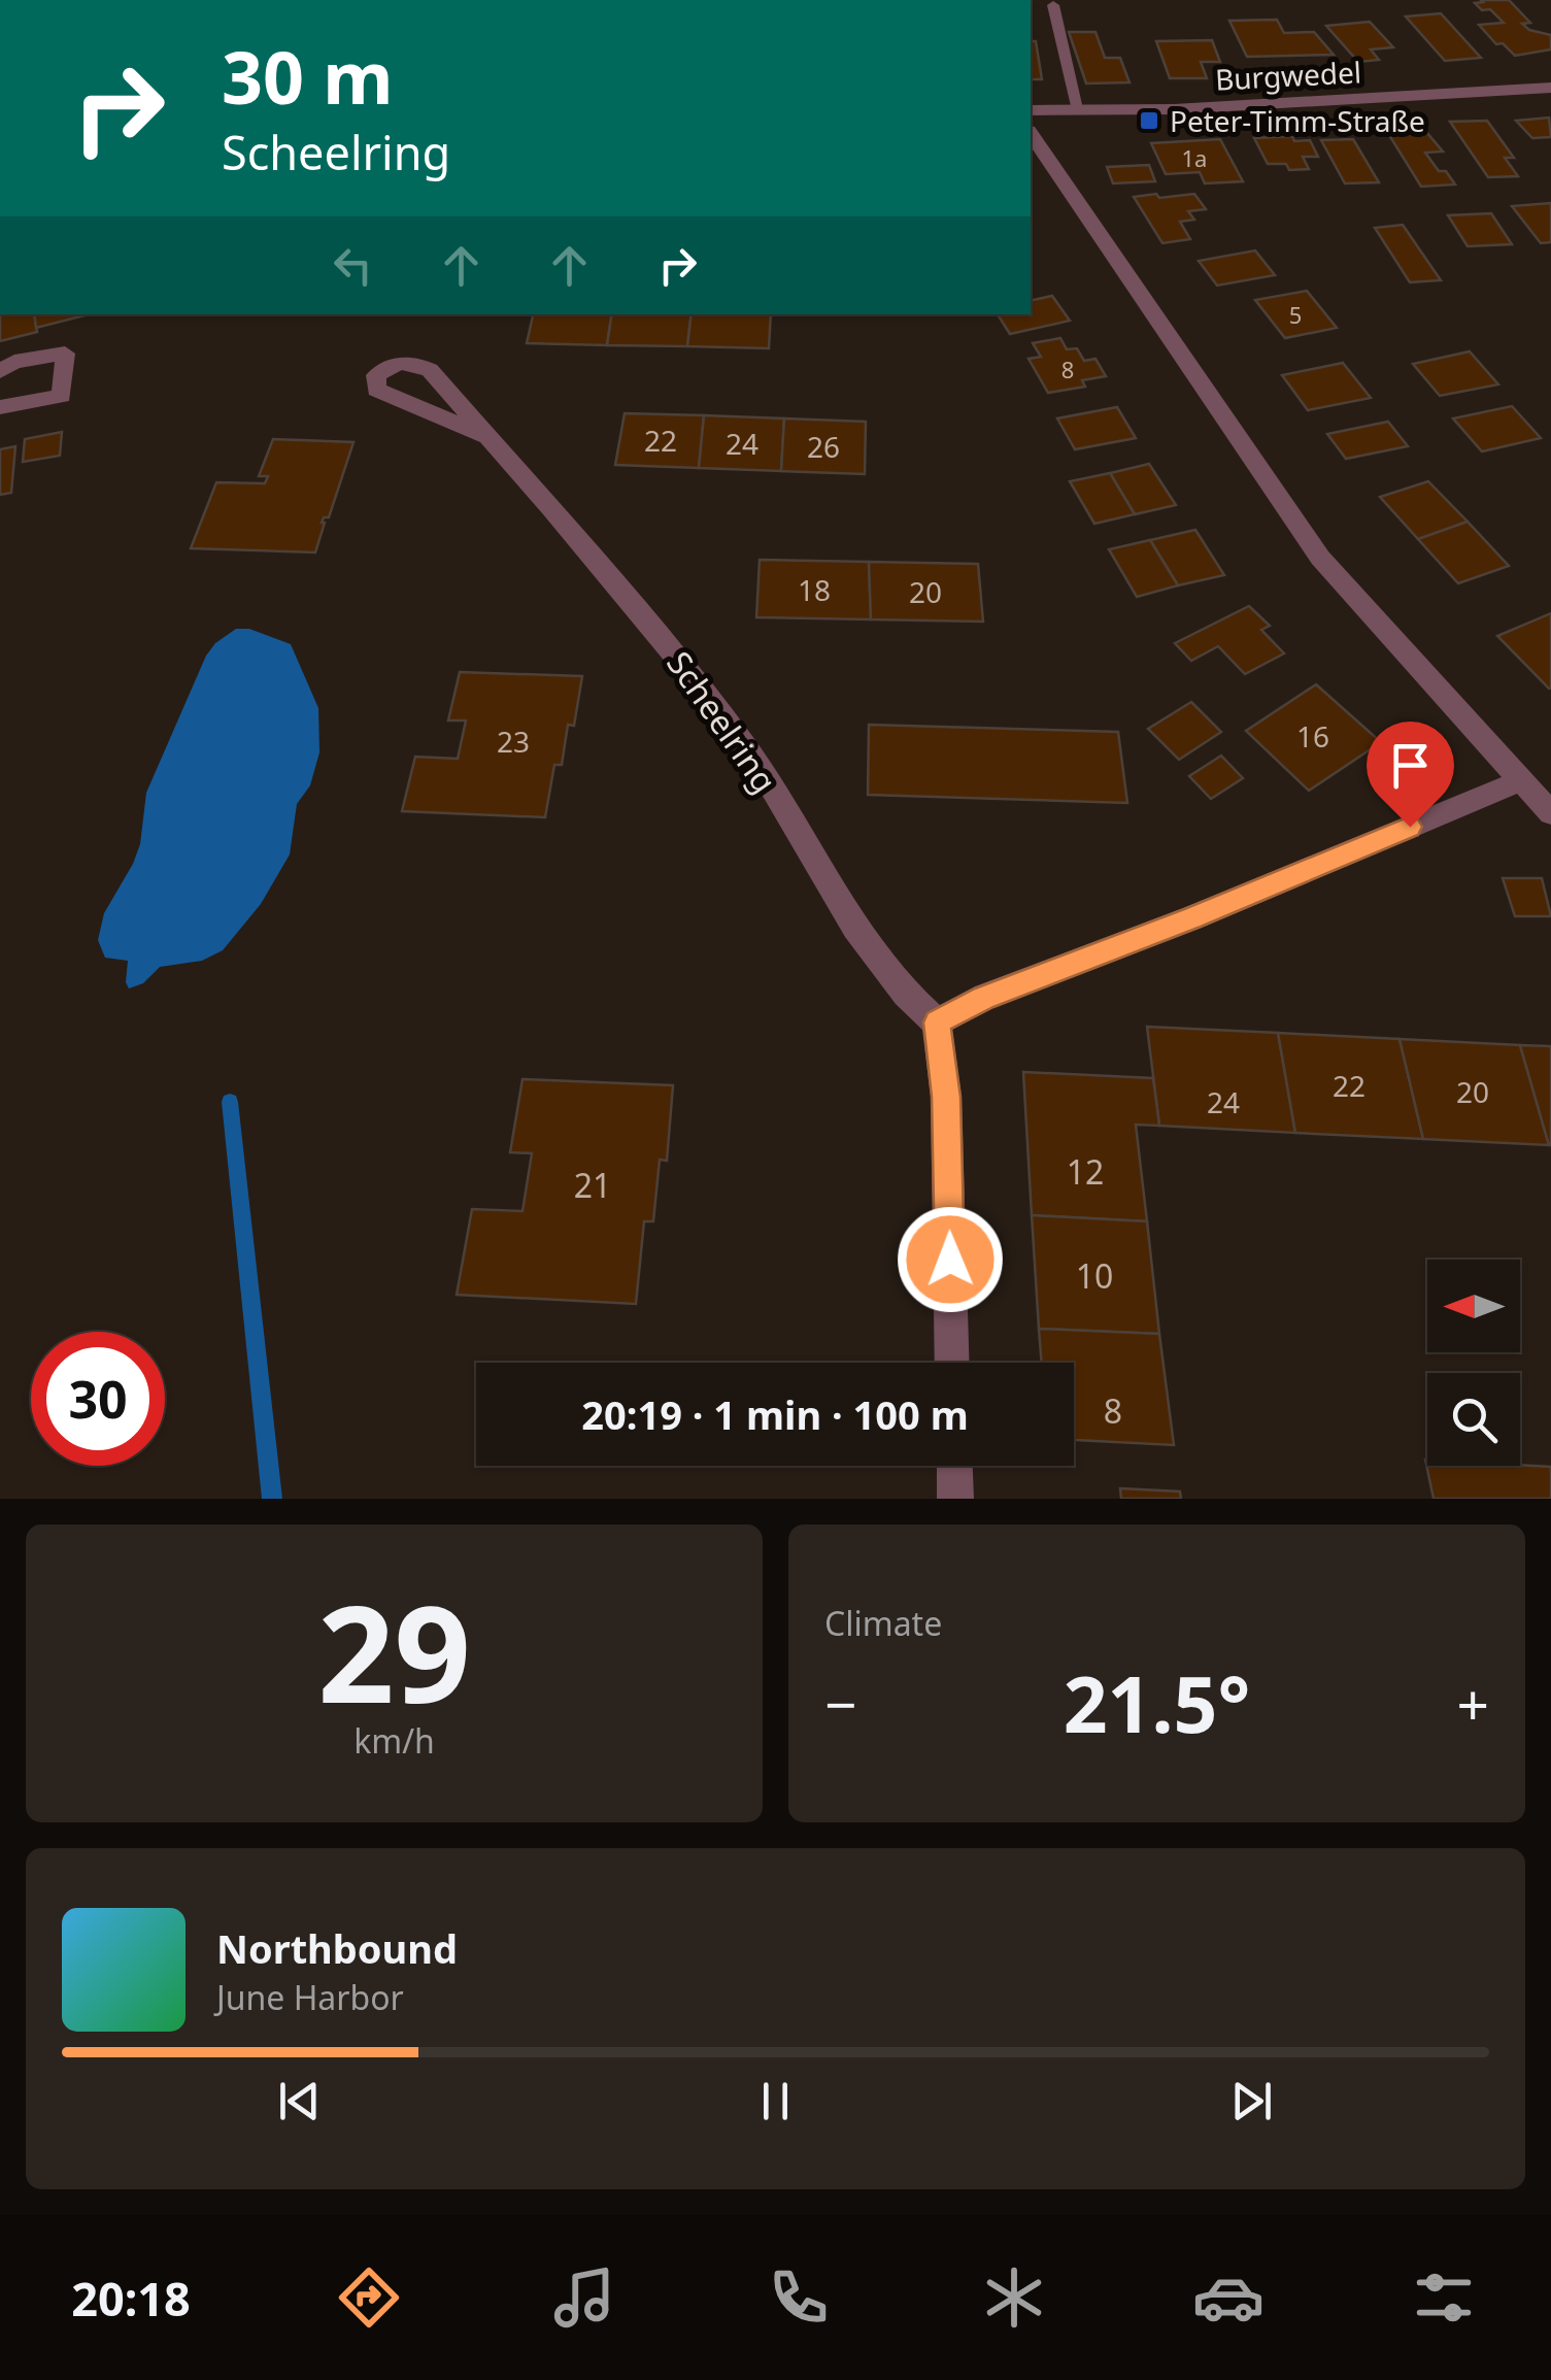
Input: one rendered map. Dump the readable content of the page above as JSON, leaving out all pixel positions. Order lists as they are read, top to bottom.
{
  "streets": {
    "street": ["Burgwedel", "Scheelring"]
  },
  "places": {
    "transit": ["Peter-Timm-Straße"]
  },
  "house_numbers": [
    "1a",
    "5",
    "8",
    "22",
    "24",
    "26",
    "18",
    "20",
    "16",
    "23",
    "22",
    "20",
    "24",
    "12",
    "21",
    "10",
    "8"
  ],
  "north": "left",
  "page": {
    "turn": ["30 m", "Scheelring"],
    "limit": "30",
    "trip": "20:19 · 1 min · 100 m",
    "tile": [
      ["29", "km/h"],
      "Climate"
    ],
    "heat": ["−", "21.5°", "+"],
    "song": ["Northbound", "June Harbor"],
    "tabs": "20:18"
  }
}
